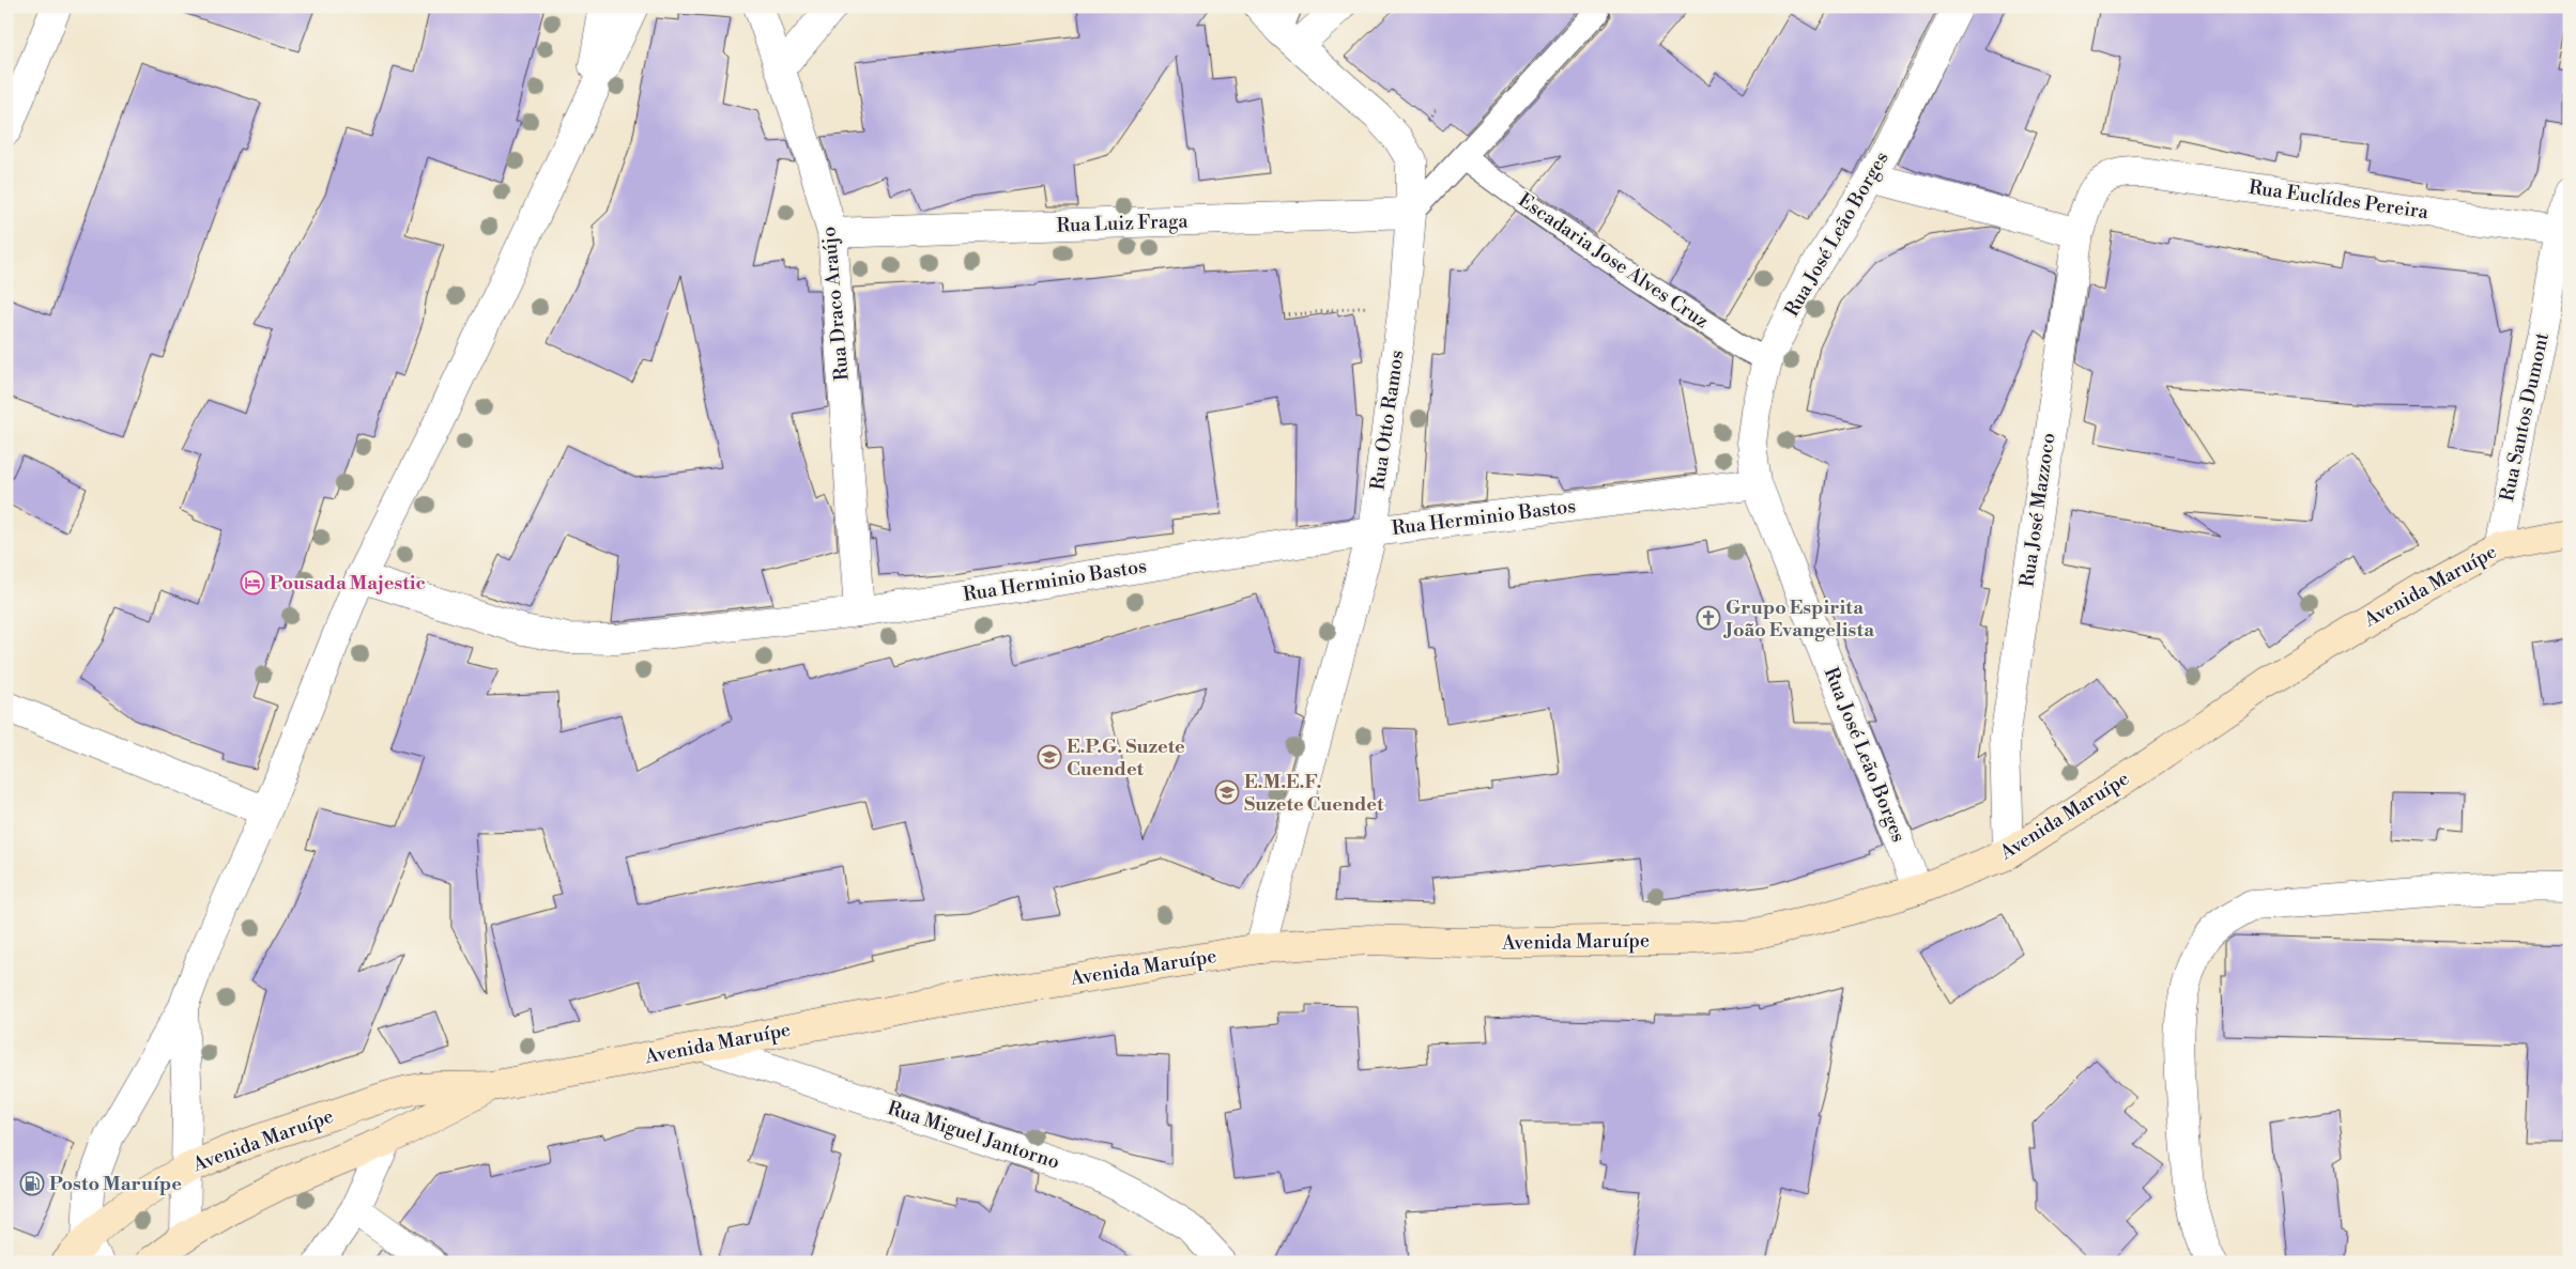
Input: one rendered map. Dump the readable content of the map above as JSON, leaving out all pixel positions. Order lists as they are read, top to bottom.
{
  "streets": {
    "main road": ["Avenida Maruípe"],
    "street": [
      "Rua Euclídes Pereira",
      "Rua Luiz Fraga",
      "Rua José Leão Borges",
      "Rua Draco Araújo",
      "Rua Santos Dumont",
      "Rua Otto Ramos",
      "Rua José Mazzoco",
      "Rua Herminio Bastos",
      "Rua Miguel Jantorno"
    ],
    "lane": ["Escadaria Jose Alves Cruz"]
  },
  "crossings": [
    ["Rua Euclídes Pereira", "Rua Santos Dumont"],
    ["Rua Euclídes Pereira", "Rua José Mazzoco"],
    ["Rua Luiz Fraga", "Rua Draco Araújo"],
    ["Rua Luiz Fraga", "Rua Otto Ramos"],
    ["Rua José Leão Borges", "Escadaria Jose Alves Cruz"],
    ["Rua José Leão Borges", "Rua Herminio Bastos"],
    ["Rua José Leão Borges", "Avenida Maruípe"],
    ["Rua Draco Araújo", "Rua Herminio Bastos"],
    ["Rua Santos Dumont", "Avenida Maruípe"],
    ["Rua Otto Ramos", "Rua Herminio Bastos"],
    ["Rua Otto Ramos", "Avenida Maruípe"],
    ["Rua José Mazzoco", "Avenida Maruípe"],
    ["Avenida Maruípe", "Rua Miguel Jantorno"]
  ],
  "places": {
    "hotel": ["Pousada Majestic"],
    "church": ["Grupo Espirita João Evangelista"],
    "school or university": ["E.P.G. Suzete Cuendet", "E.M.E.F. Suzete Cuendet"],
    "fuel station": ["Posto Maruípe"]
  }
}
